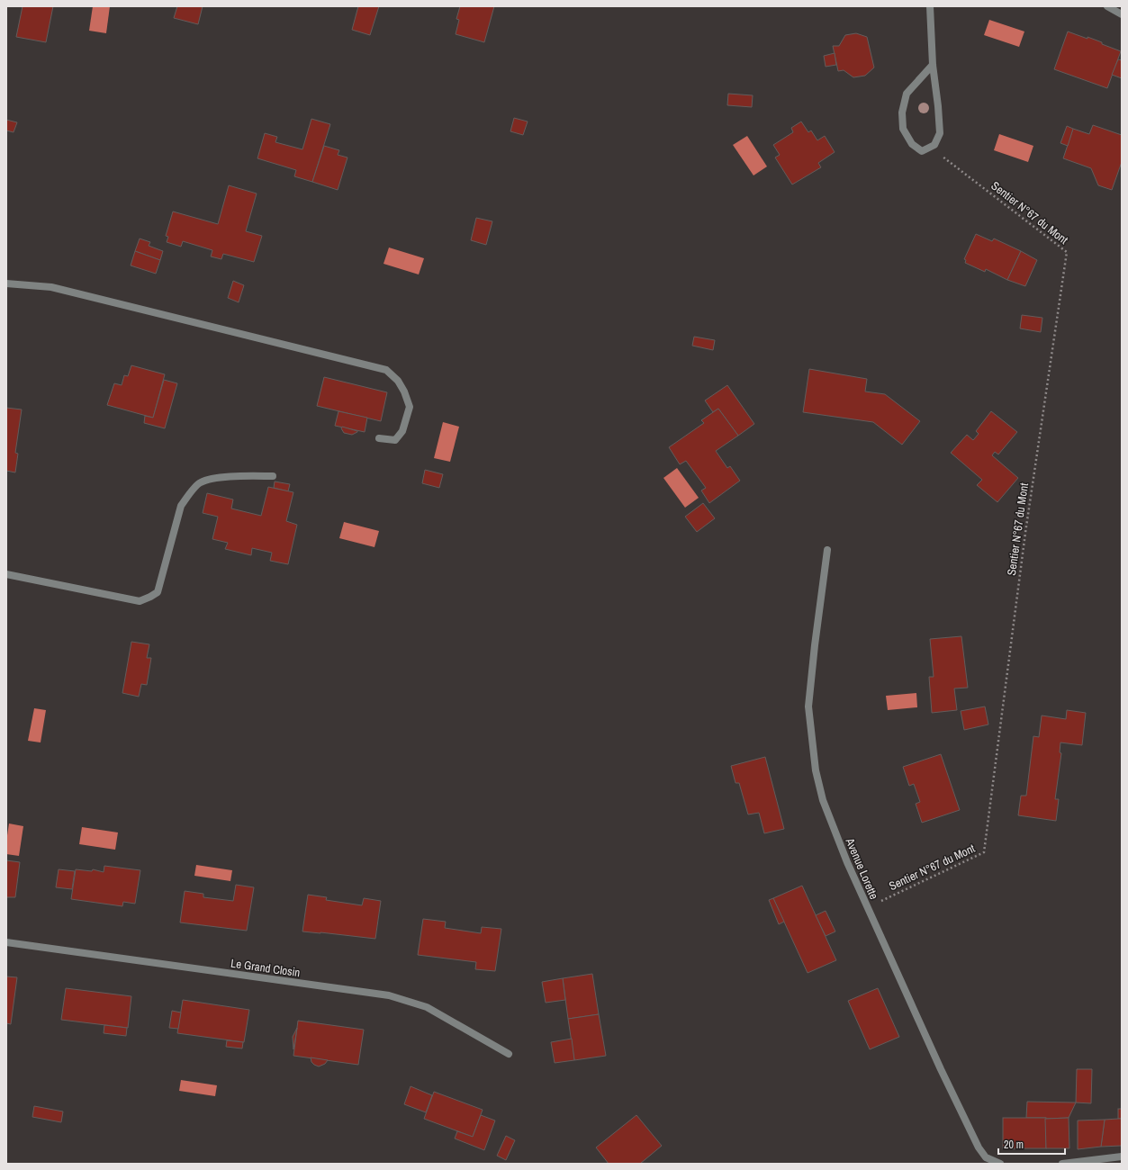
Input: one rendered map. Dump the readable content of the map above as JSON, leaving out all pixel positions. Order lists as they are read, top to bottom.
{
  "streets": {
    "street": ["Avenue Lorette", "Le Grand Closin"],
    "path": ["Sentier N°67 du Mont"]
  },
  "crossings": [
    ["Sentier N°67 du Mont", "Avenue Lorette"]
  ],
  "scale_bar": "20 m"
}
